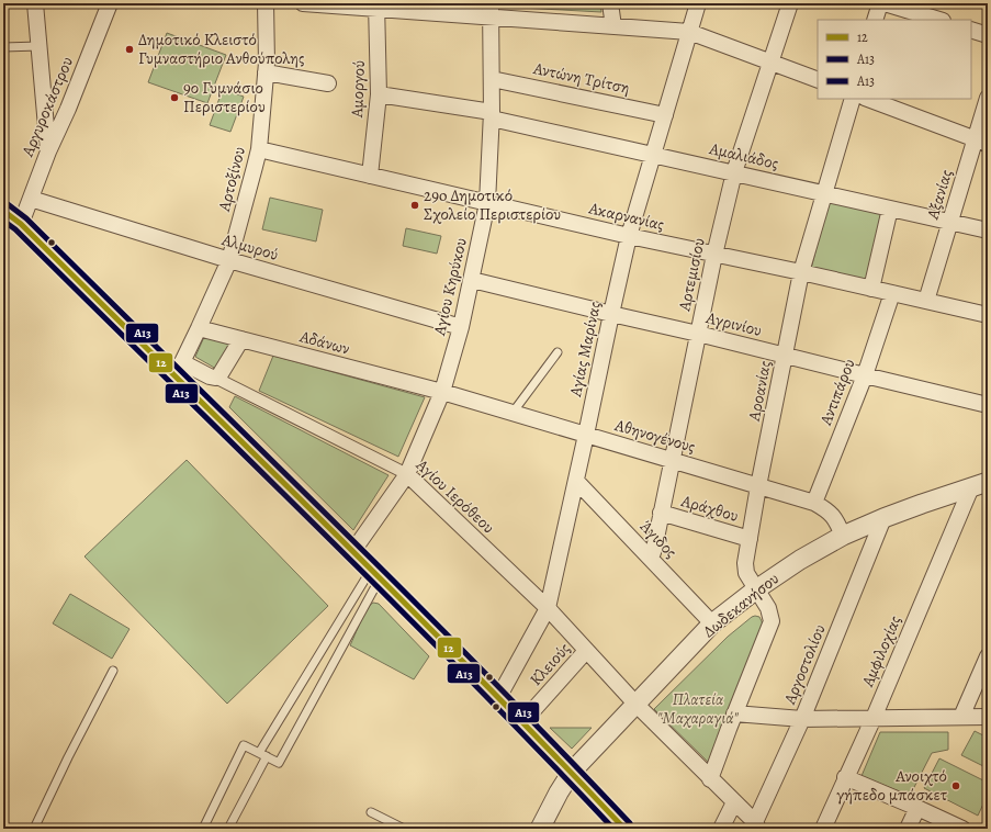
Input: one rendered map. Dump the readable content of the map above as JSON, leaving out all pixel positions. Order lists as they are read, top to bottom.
{
  "streets": {
    "street": [
      "Αντώνη Τρίτση",
      "Αμοργού",
      "Αργυροκάστρου",
      "Αμαλιάδος",
      "Αρτοξίνου",
      "Αξανίας",
      "Ακαρνανίας",
      "Αλμυρού",
      "Αρτεμισίου",
      "Αγίου Κηρύκου",
      "Αγρινίου",
      "Αδάνων",
      "Αγίας Μαρίνας",
      "Αροανίας",
      "Αντιπάρου",
      "Αθηνογένους",
      "Αγίου Ιερόθεου",
      "Αράχθου",
      "Άγιδος",
      "Δωδεκανήσου",
      "Αμφιλοχίας",
      "Κλειούς",
      "Αργοστολίου"
    ]
  },
  "crossings": [
    ["Αντώνη Τρίτση", "Αγίου Κηρύκου"],
    ["Αντώνη Τρίτση", "Αγίας Μαρίνας"],
    ["Αμοργού", "Αμαλιάδος"],
    ["Αμοργού", "Ακαρνανίας"],
    ["Αργυροκάστρου", "Αλμυρού"],
    ["Αμαλιάδος", "Αξανίας"],
    ["Αμαλιάδος", "Αρτεμισίου"],
    ["Αμαλιάδος", "Αγίου Κηρύκου"],
    ["Αμαλιάδος", "Αγίας Μαρίνας"],
    ["Αμαλιάδος", "Αροανίας"],
    ["Αρτοξίνου", "Ακαρνανίας"],
    ["Αρτοξίνου", "Αλμυρού"],
    ["Αρτοξίνου", "Αδάνων"],
    ["Αρτοξίνου", "Αγίου Ιερόθεου"],
    ["Αξανίας", "Ακαρνανίας"],
    ["Ακαρνανίας", "Αρτεμισίου"],
    ["Ακαρνανίας", "Αγίου Κηρύκου"],
    ["Ακαρνανίας", "Αγίας Μαρίνας"],
    ["Ακαρνανίας", "Αροανίας"],
    ["Ακαρνανίας", "Αντιπάρου"],
    ["Αλμυρού", "Αγίου Κηρύκου"],
    ["Αρτεμισίου", "Αγρινίου"],
    ["Αρτεμισίου", "Αθηνογένους"],
    ["Αρτεμισίου", "Αράχθου"],
    ["Αρτεμισίου", "Άγιδος"],
    ["Αγίου Κηρύκου", "Αγρινίου"],
    ["Αγίου Κηρύκου", "Αδάνων"],
    ["Αγίου Κηρύκου", "Αθηνογένους"],
    ["Αγίου Κηρύκου", "Αγίου Ιερόθεου"],
    ["Αγρινίου", "Αγίας Μαρίνας"],
    ["Αγρινίου", "Αροανίας"],
    ["Αγρινίου", "Αντιπάρου"],
    ["Αδάνων", "Αθηνογένους"],
    ["Αγίας Μαρίνας", "Αθηνογένους"],
    ["Αγίας Μαρίνας", "Αγίου Ιερόθεου"],
    ["Αγίας Μαρίνας", "Άγιδος"],
    ["Αροανίας", "Αθηνογένους"],
    ["Αροανίας", "Αράχθου"],
    ["Αροανίας", "Δωδεκανήσου"],
    ["Αντιπάρου", "Αθηνογένους"],
    ["Αθηνογένους", "Δωδεκανήσου"],
    ["Αγίου Ιερόθεου", "Δωδεκανήσου"],
    ["Αγίου Ιερόθεου", "Κλειούς"],
    ["Αγίου Ιερόθεου", "Αργοστολίου"],
    ["Άγιδος", "Δωδεκανήσου"],
    ["Δωδεκανήσου", "Αμφιλοχίας"],
    ["Δωδεκανήσου", "Αργοστολίου"]
  ],
  "parks": ["Πλατεία \"Μαχαραγιά\""],
  "places": [
    "Δημοτικό Κλειστό Γυμναστήριο Ανθούπολης",
    "9ο Γυμνάσιο Περιστερίου",
    "29o Δημοτικό Σχολείο Περιστερίου",
    "Ανοιχτό γήπεδο μπάσκετ"
  ],
  "lines": ["transit line Α13", "transit line 12", "transit line A13"],
  "legend": ["12", "A13", "Α13"]
}
